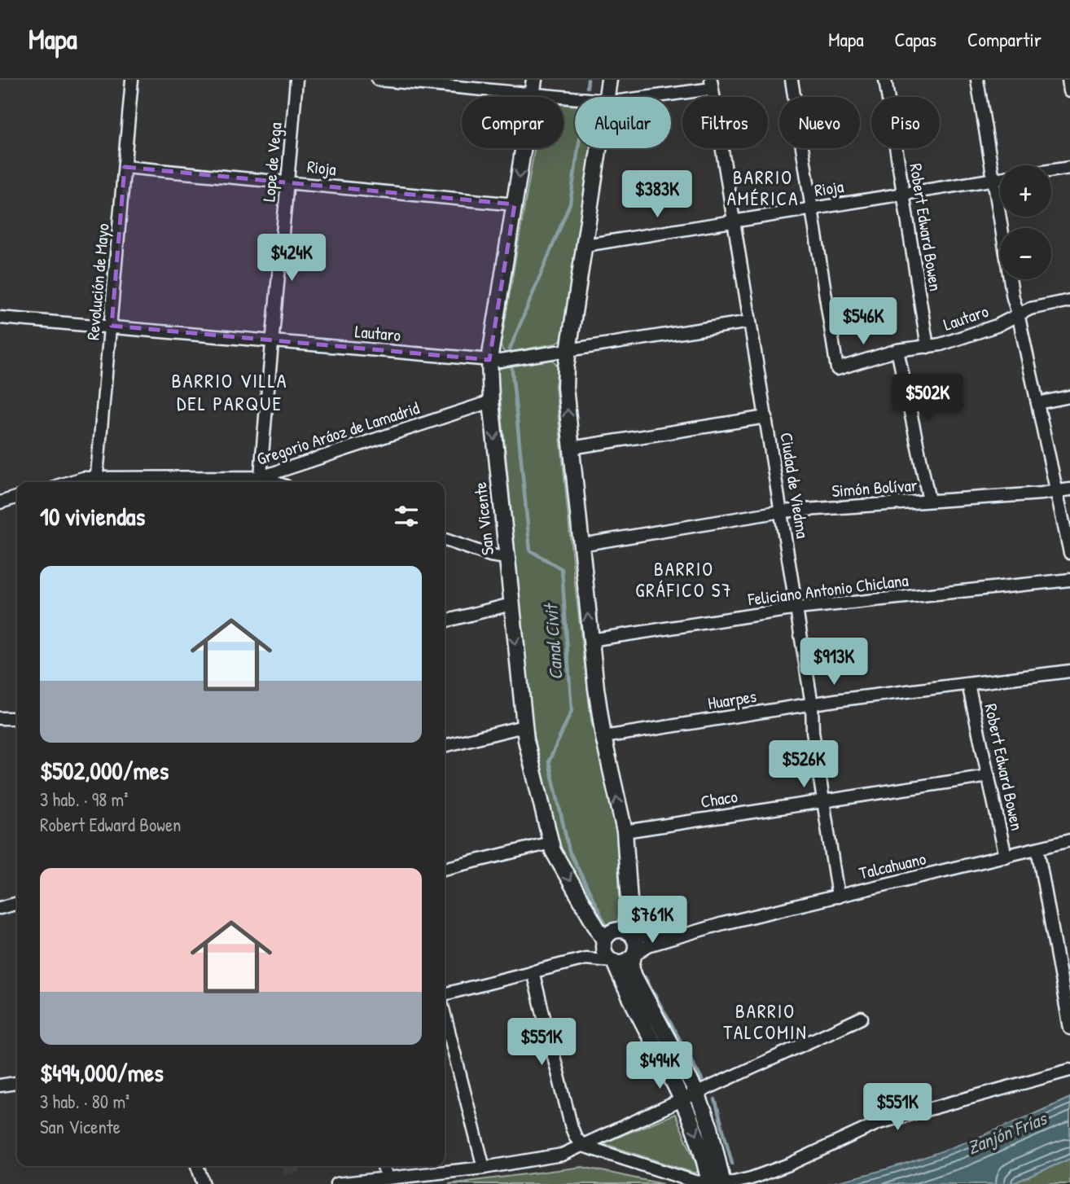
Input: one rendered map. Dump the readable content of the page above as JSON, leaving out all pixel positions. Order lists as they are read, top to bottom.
{
  "streets": {
    "main road": ["San Vicente"],
    "street": [
      "Lope de Vega",
      "Rioja",
      "Robert Edward Bowen",
      "Revolución de Mayo",
      "Lautaro",
      "Gregorio Aráoz de Lamadrid",
      "Ciudad de Viedma",
      "Simón Bolívar",
      "Feliciano Antonio Chiclana",
      "Huarpes",
      "Chaco",
      "Talcahuano"
    ]
  },
  "crossings": [
    ["Lope de Vega", "Rioja"],
    ["Lope de Vega", "Lautaro"],
    ["Lope de Vega", "Gregorio Aráoz de Lamadrid"],
    ["Rioja", "Robert Edward Bowen"],
    ["Rioja", "Revolución de Mayo"],
    ["Rioja", "Lautaro"],
    ["Rioja", "Ciudad de Viedma"],
    ["Rioja", "San Vicente"],
    ["Robert Edward Bowen", "Lautaro"],
    ["Robert Edward Bowen", "Huarpes"],
    ["Robert Edward Bowen", "Chaco"],
    ["Robert Edward Bowen", "Talcahuano"],
    ["Revolución de Mayo", "Lautaro"],
    ["Revolución de Mayo", "Gregorio Aráoz de Lamadrid"],
    ["Lautaro", "Ciudad de Viedma"],
    ["Lautaro", "San Vicente"],
    ["Gregorio Aráoz de Lamadrid", "San Vicente"],
    ["Ciudad de Viedma", "Simón Bolívar"],
    ["Ciudad de Viedma", "Feliciano Antonio Chiclana"],
    ["Ciudad de Viedma", "Huarpes"],
    ["Ciudad de Viedma", "Chaco"],
    ["Ciudad de Viedma", "Talcahuano"],
    ["San Vicente", "Talcahuano"]
  ],
  "districts": [
    "BARRIO AMÉRICA",
    "BARRIO VILLA DEL PARQUE",
    "BARRIO GRÁFICO S7",
    "BARRIO TALCOMIN"
  ],
  "water": ["Canal Civit", "Zanjón Frías"],
  "page": {
    "header": "Mapa",
    "nav": ["Mapa", "Capas", "Compartir"],
    "chip": [
      "Comprar",
      "Alquilar",
      "Filtros",
      "Nuevo",
      "Piso"
    ],
    "map_buttons": ["+", "−"],
    "price": [
      "$383K",
      "$424K",
      "$546K",
      "$502K",
      "$913K",
      "$526K",
      "$761K",
      "$551K",
      "$494K",
      "$551K"
    ],
    "heading": "10 viviendas",
    "list": [
      {
        "name": "$502,000/mes",
        "note": "3 hab. · 98 m² · Robert Edward Bowen"
      },
      {
        "name": "$494,000/mes",
        "note": "3 hab. · 80 m² · San Vicente"
      }
    ]
  }
}
